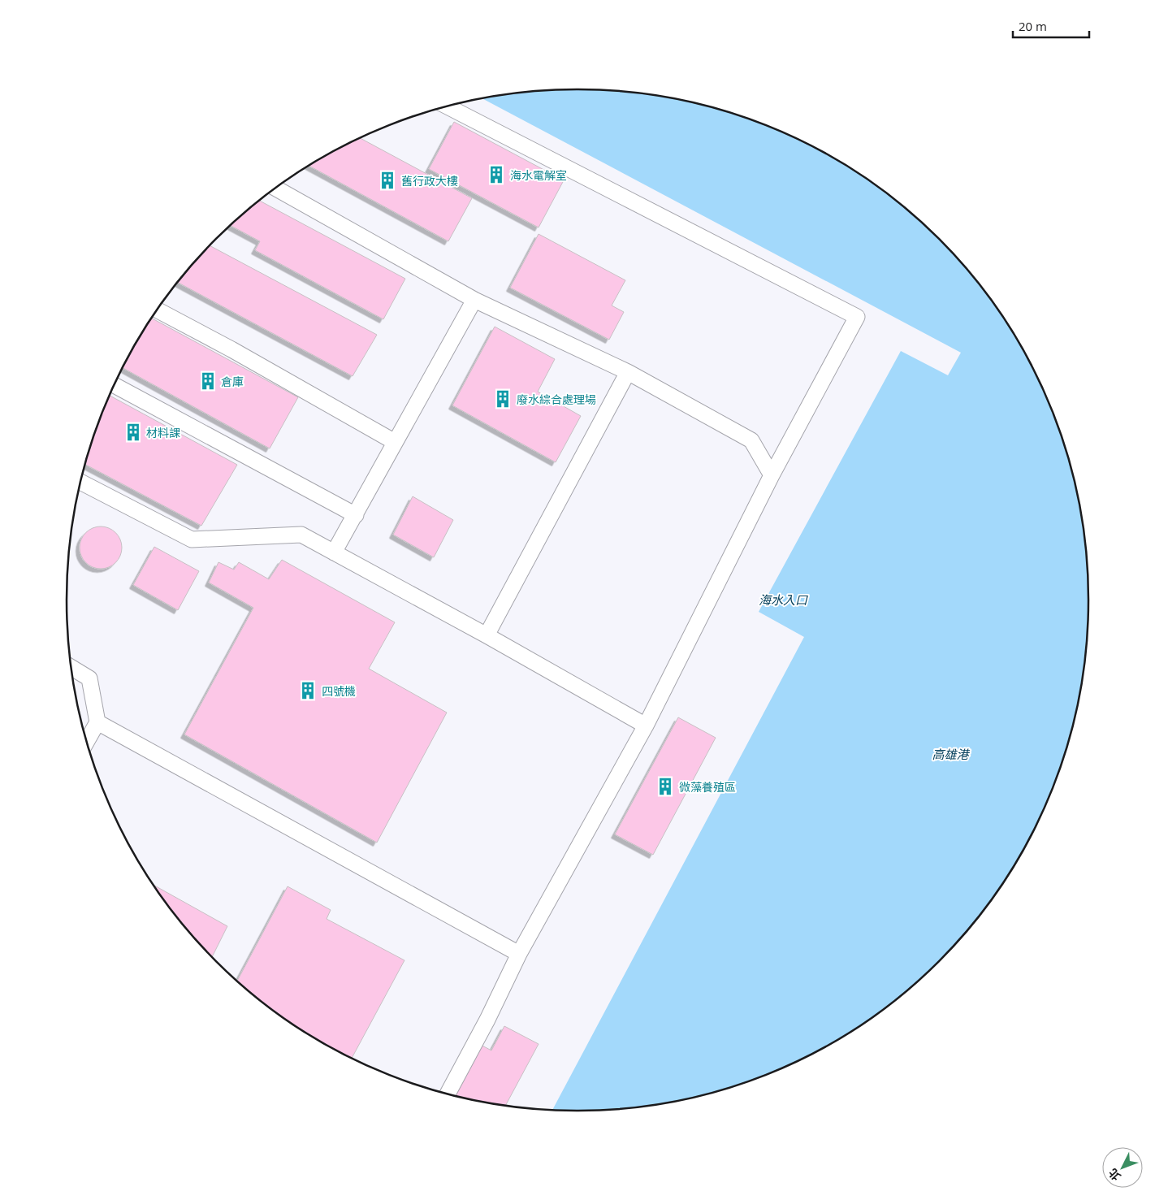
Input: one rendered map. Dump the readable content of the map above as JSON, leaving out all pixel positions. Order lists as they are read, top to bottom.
{
  "water": ["海水入口", "高雄港"],
  "places": {
    "building": [
      "海水電解室",
      "舊行政大樓",
      "倉庫",
      "廢水綜合處理場",
      "材料課",
      "四號機",
      "微藻養殖區"
    ]
  },
  "scale_bar": "20 m",
  "north": "bottom left"
}
